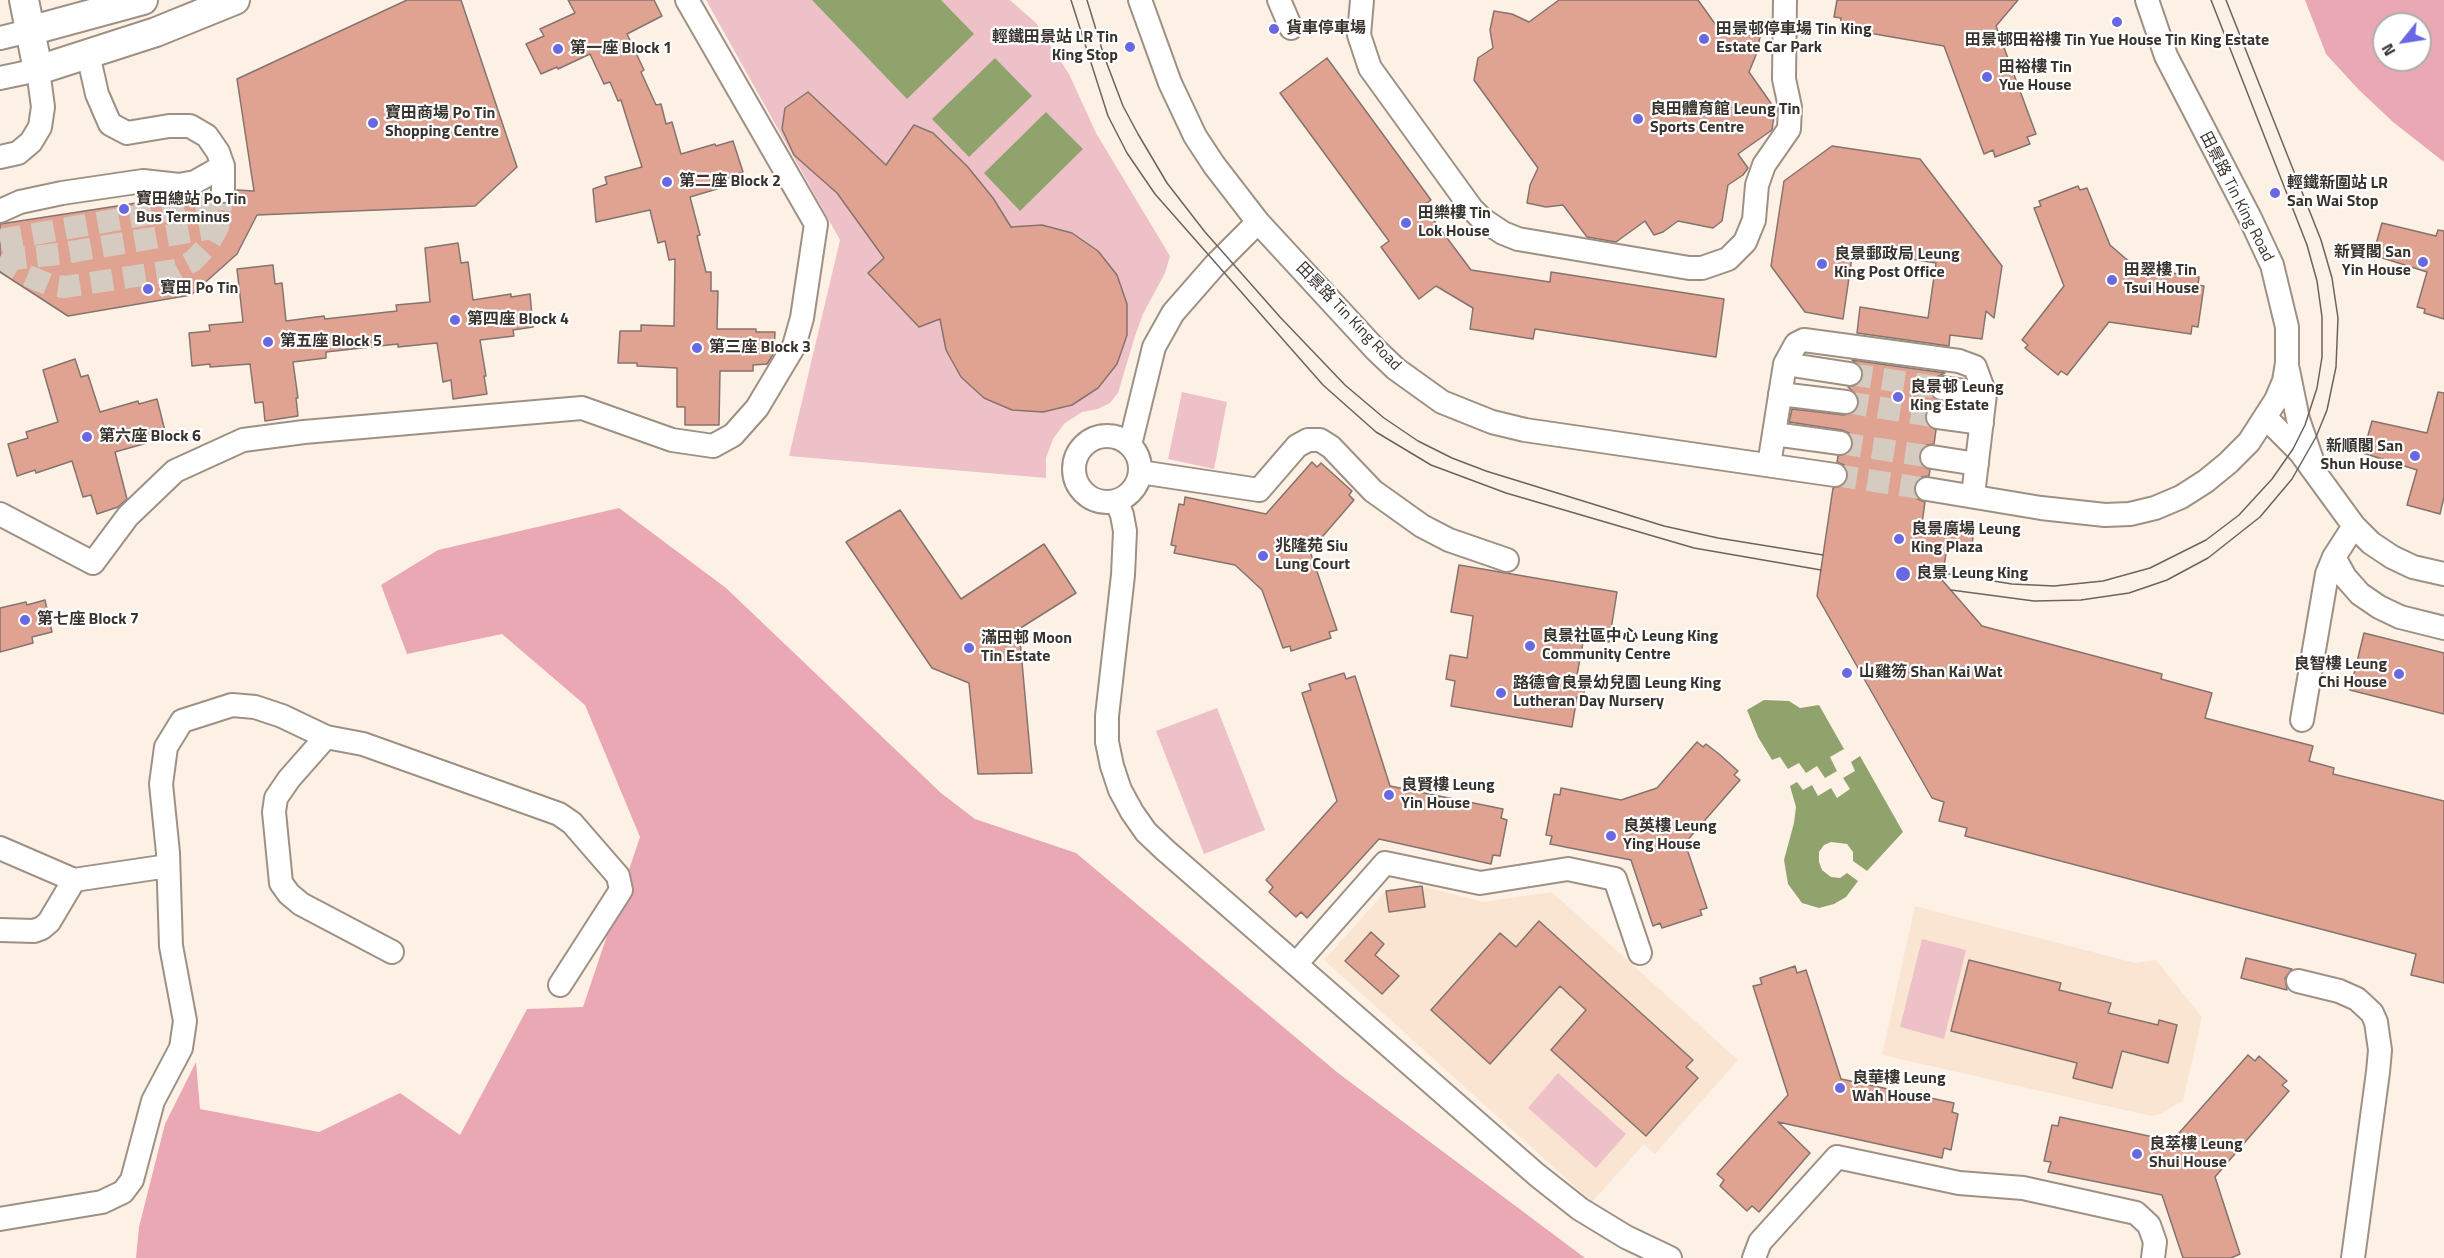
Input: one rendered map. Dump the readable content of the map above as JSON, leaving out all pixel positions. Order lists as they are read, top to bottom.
{
  "streets": {
    "street": ["田景路 Tin King Road"]
  },
  "places": [
    "田景邨田裕樓 Tin Yue House Tin King Estate",
    "貨車停車場",
    "田景邨停車場 Tin King Estate Car Park",
    "輕鐵田景站 LR Tin King Stop",
    "第一座 Block 1",
    "田裕樓 Tin Yue House",
    "良田體育館 Leung Tin Sports Centre",
    "寶田商場 Po Tin Shopping Centre",
    "第二座 Block 2",
    "輕鐵新圍站 LR San Wai Stop",
    "寶田總站 Po Tin Bus Terminus",
    "田樂樓 Tin Lok House",
    "新賢閣 San Yin House",
    "良景郵政局 Leung King Post Office",
    "田翠樓 Tin Tsui House",
    "寶田 Po Tin",
    "第四座 Block 4",
    "第五座 Block 5",
    "第三座 Block 3",
    "良景邨 Leung King Estate",
    "第六座 Block 6",
    "新順閣 San Shun House",
    "良景廣場 Leung King Plaza",
    "兆隆苑 Siu Lung Court",
    "良景 Leung King",
    "第七座 Block 7",
    "良景社區中心 Leung King Community Centre",
    "滿田邨 Moon Tin Estate",
    "山雞笏 Shan Kai Wat",
    "良智樓 Leung Chi House",
    "路德會良景幼兒園 Leung King Lutheran Day Nursery",
    "良賢樓 Leung Yin House",
    "良英樓 Leung Ying House",
    "良華樓 Leung Wah House",
    "良萃樓 Leung Shui House"
  ],
  "north": "bottom left"
}
